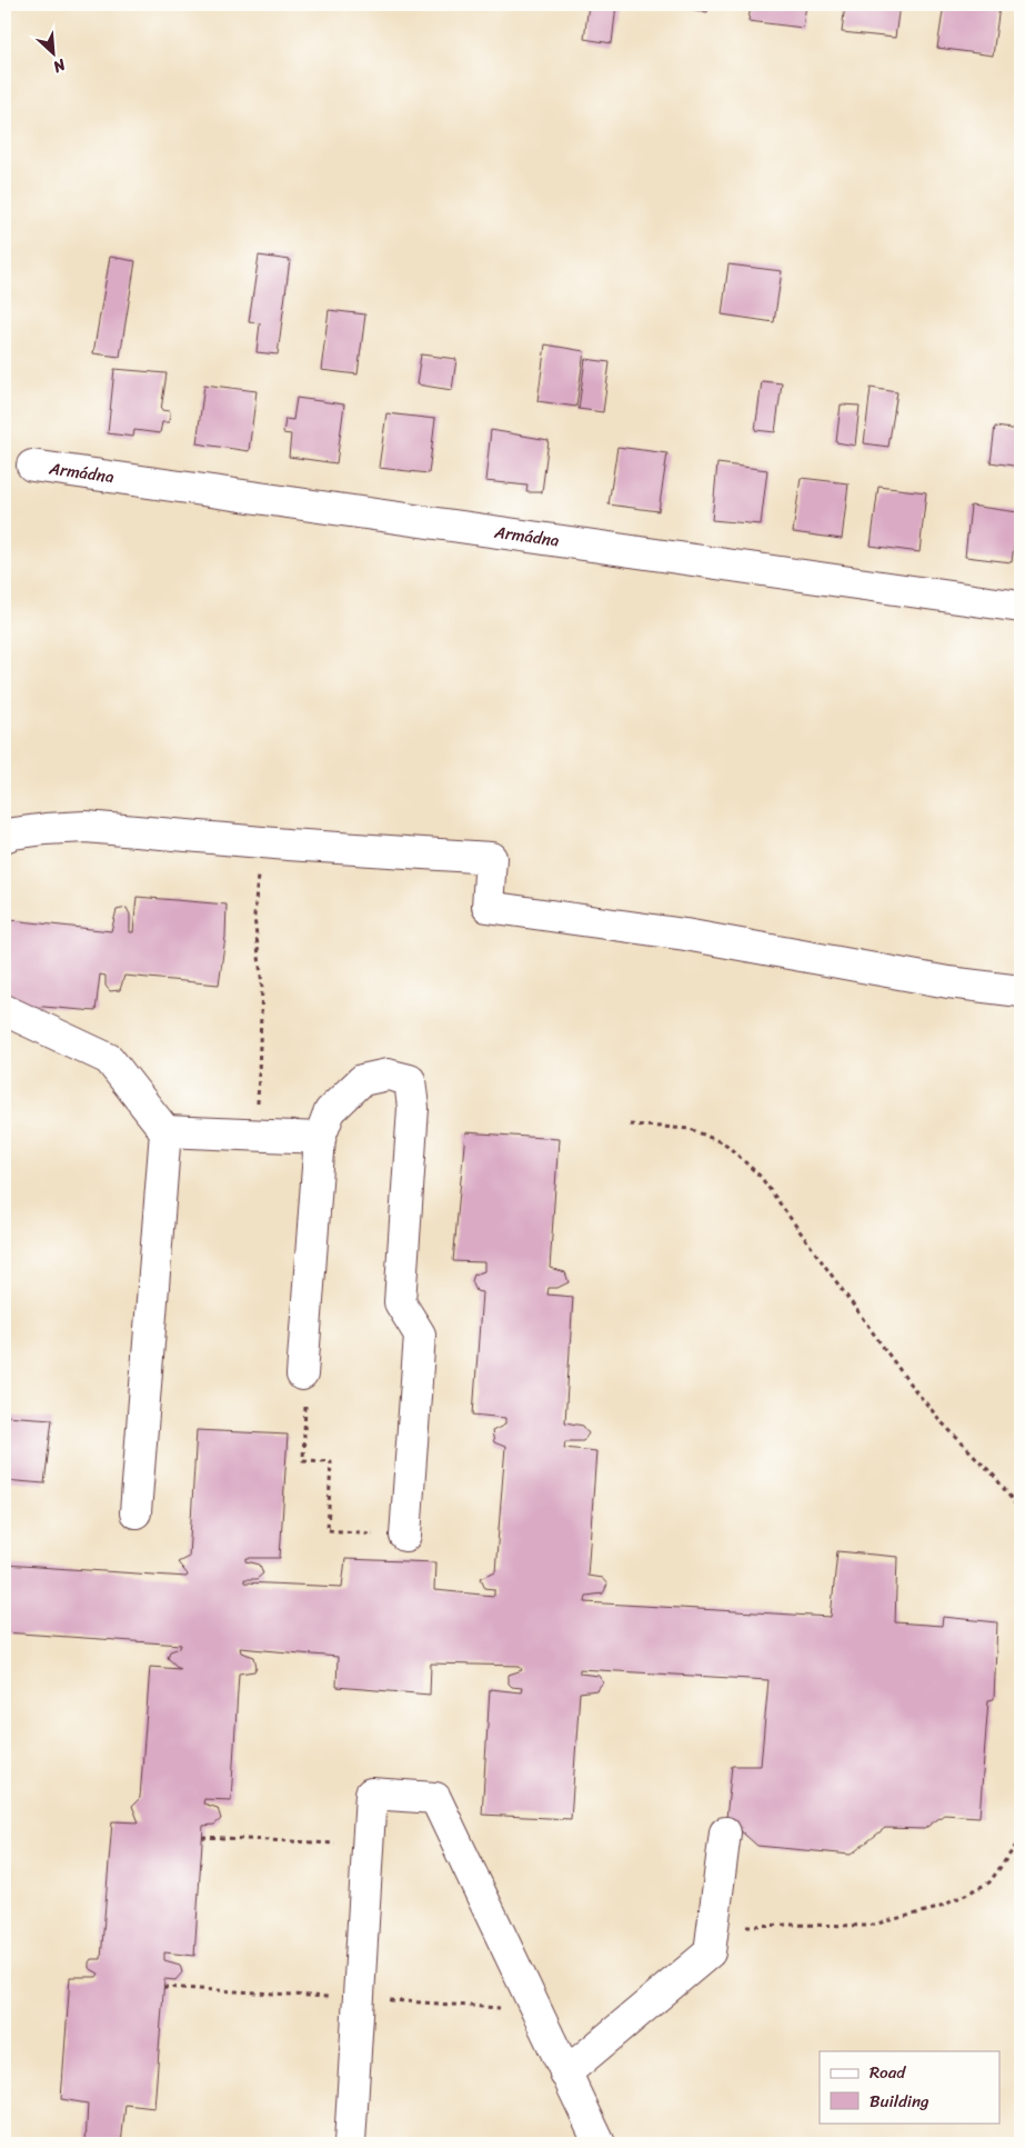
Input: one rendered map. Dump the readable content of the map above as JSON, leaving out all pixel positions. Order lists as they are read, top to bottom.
{
  "streets": {
    "street": ["Armádna"]
  },
  "legend": ["Road", "Building"],
  "north": "bottom right"
}
